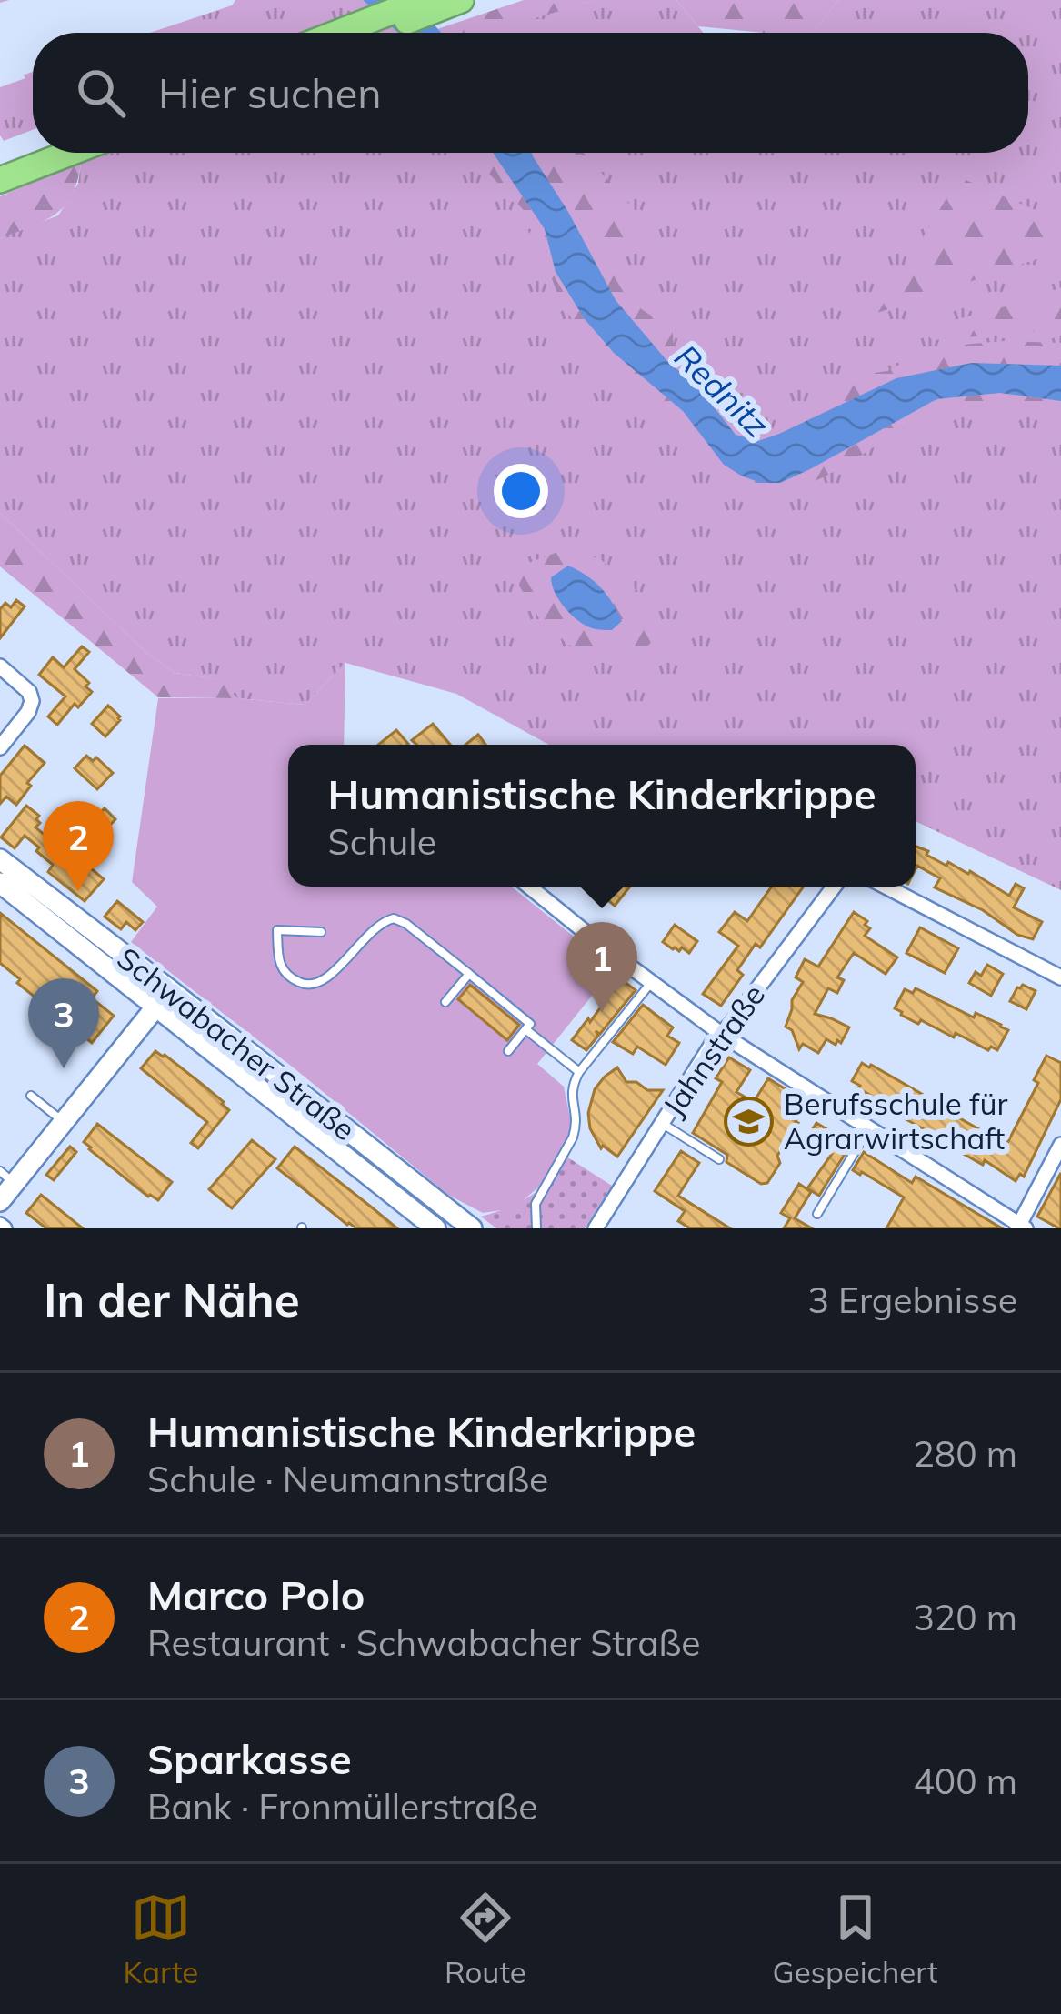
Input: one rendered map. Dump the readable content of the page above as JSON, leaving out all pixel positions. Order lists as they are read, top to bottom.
{
  "streets": {
    "main road": ["Schwabacher Straße"],
    "street": ["Jahnstraße"]
  },
  "water": ["Rednitz"],
  "places": {
    "school or university": ["Berufsschule für Agrarwirtschaft"]
  },
  "page": {
    "search": "Hier suchen",
    "popup": ["Humanistische Kinderkrippe", "Schule"],
    "pins": ["2", "1", "3"],
    "heading": ["In der Nähe", "3 Ergebnisse"],
    "list": [
      {
        "mark": "1",
        "name": "Humanistische Kinderkrippe",
        "note": "Schule · Neumannstraße",
        "value": "280 m"
      },
      {
        "mark": "2",
        "name": "Marco Polo",
        "note": "Restaurant · Schwabacher Straße",
        "value": "320 m"
      },
      {
        "mark": "3",
        "name": "Sparkasse",
        "note": "Bank · Fronmüllerstraße",
        "value": "400 m"
      }
    ],
    "nav": ["Karte", "Route", "Gespeichert"]
  }
}
